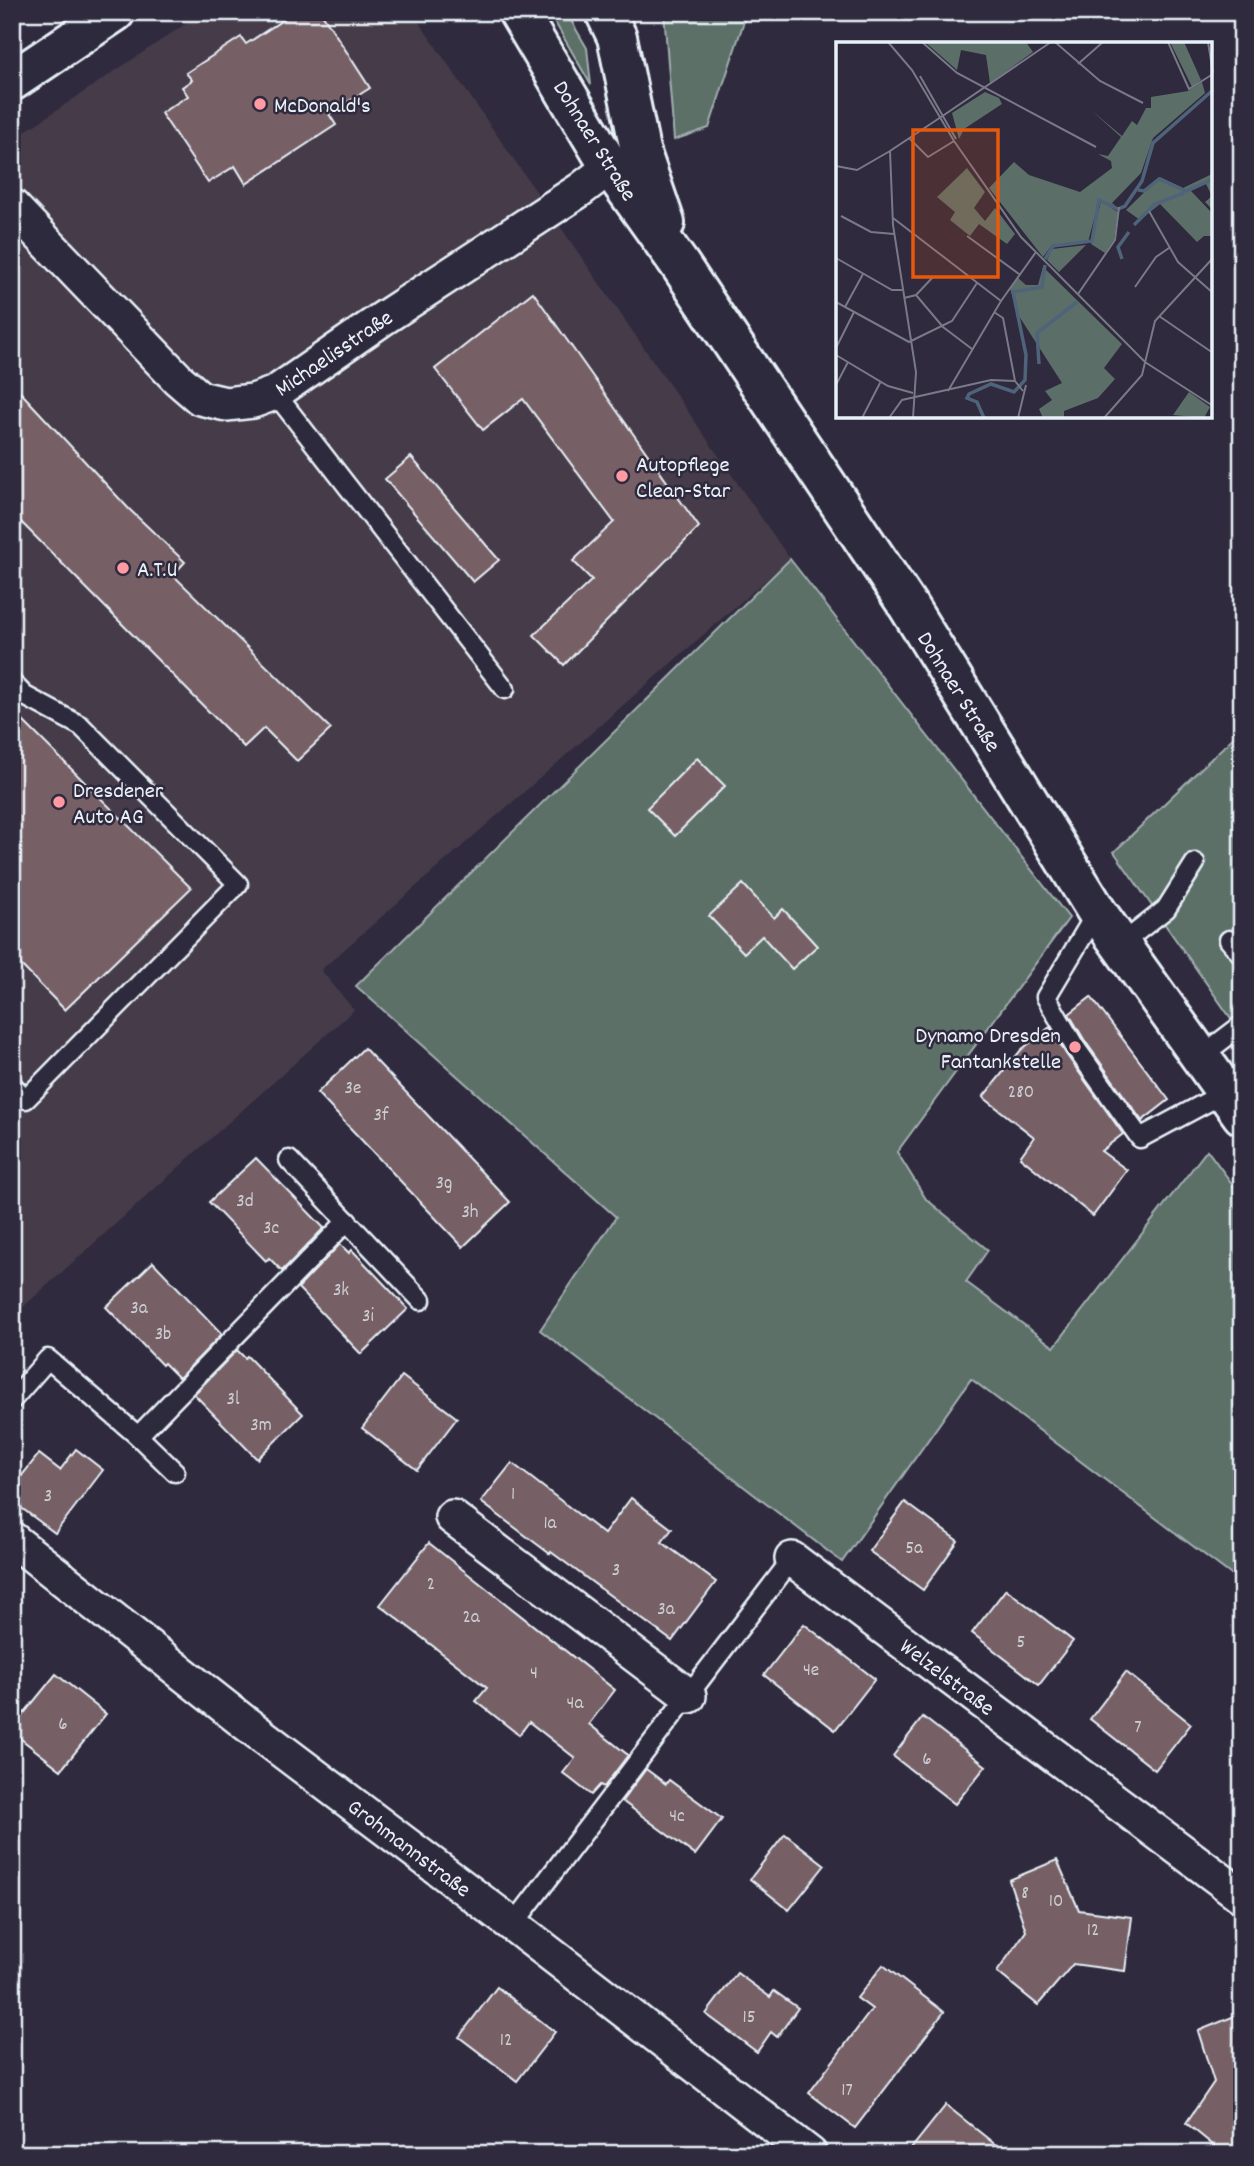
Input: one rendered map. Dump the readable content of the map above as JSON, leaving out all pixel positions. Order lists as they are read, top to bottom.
{
  "streets": {
    "main road": ["Dohnaer Straße"],
    "street": ["Michaelisstraße", "Welzelstraße", "Grohmannstraße"]
  },
  "crossings": [
    ["Dohnaer Straße", "Michaelisstraße"],
    ["Welzelstraße", "Grohmannstraße"]
  ],
  "places": [
    "McDonald's",
    "Autopflege Clean-Star",
    "A.T.U",
    "Dresdener Auto AG",
    "Dynamo Dresden Fantankstelle"
  ],
  "house_numbers": [
    "3e",
    "280",
    "3f",
    "3g",
    "3d",
    "3h",
    "3c",
    "3k",
    "3a",
    "3i",
    "3b",
    "3l",
    "3m",
    "1",
    "3",
    "1a",
    "5a",
    "3",
    "2",
    "3a",
    "2a",
    "5",
    "4e",
    "4",
    "4a",
    "6",
    "7",
    "6",
    "4c",
    "8",
    "10",
    "12",
    "15",
    "12",
    "17"
  ]
}
